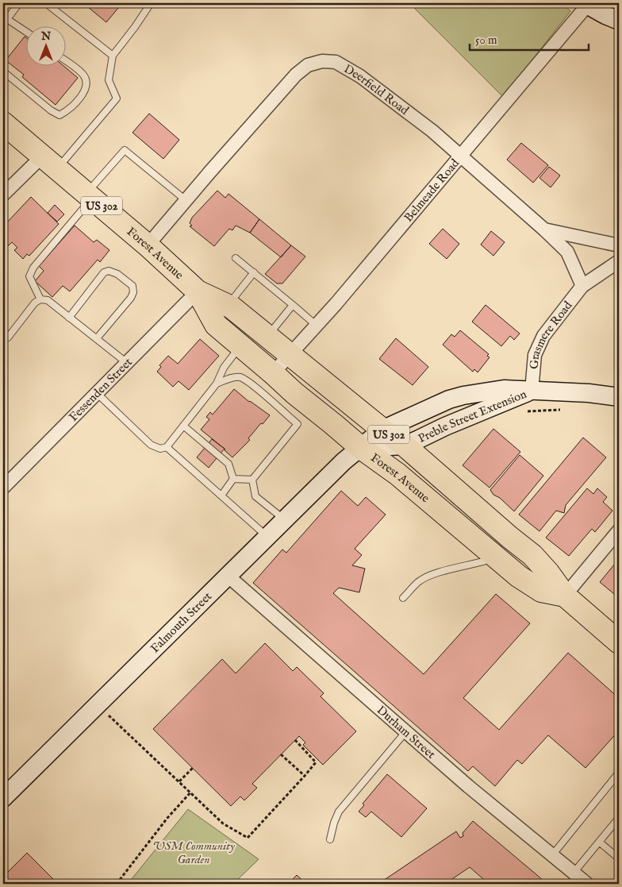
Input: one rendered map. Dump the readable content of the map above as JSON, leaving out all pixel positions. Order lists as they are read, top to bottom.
{
  "streets": {
    "highway": ["US 302", "Forest Avenue"],
    "main road": ["Preble Street Extension", "Falmouth Street"],
    "street": [
      "Deerfield Road",
      "Belmeade Road",
      "Grasmere Road",
      "Fessenden Street",
      "Durham Street"
    ]
  },
  "crossings": [
    ["Deerfield Road", "Belmeade Road"],
    ["Deerfield Road", "Forest Avenue"],
    ["Belmeade Road", "Forest Avenue"],
    ["Forest Avenue", "Fessenden Street"],
    ["Forest Avenue", "Preble Street Extension"],
    ["Forest Avenue", "Falmouth Street"],
    ["Grasmere Road", "Preble Street Extension"],
    ["Preble Street Extension", "Falmouth Street"],
    ["Falmouth Street", "Durham Street"]
  ],
  "parks": ["USM Community Garden"],
  "scale_bar": "50 m",
  "north": "top"
}
